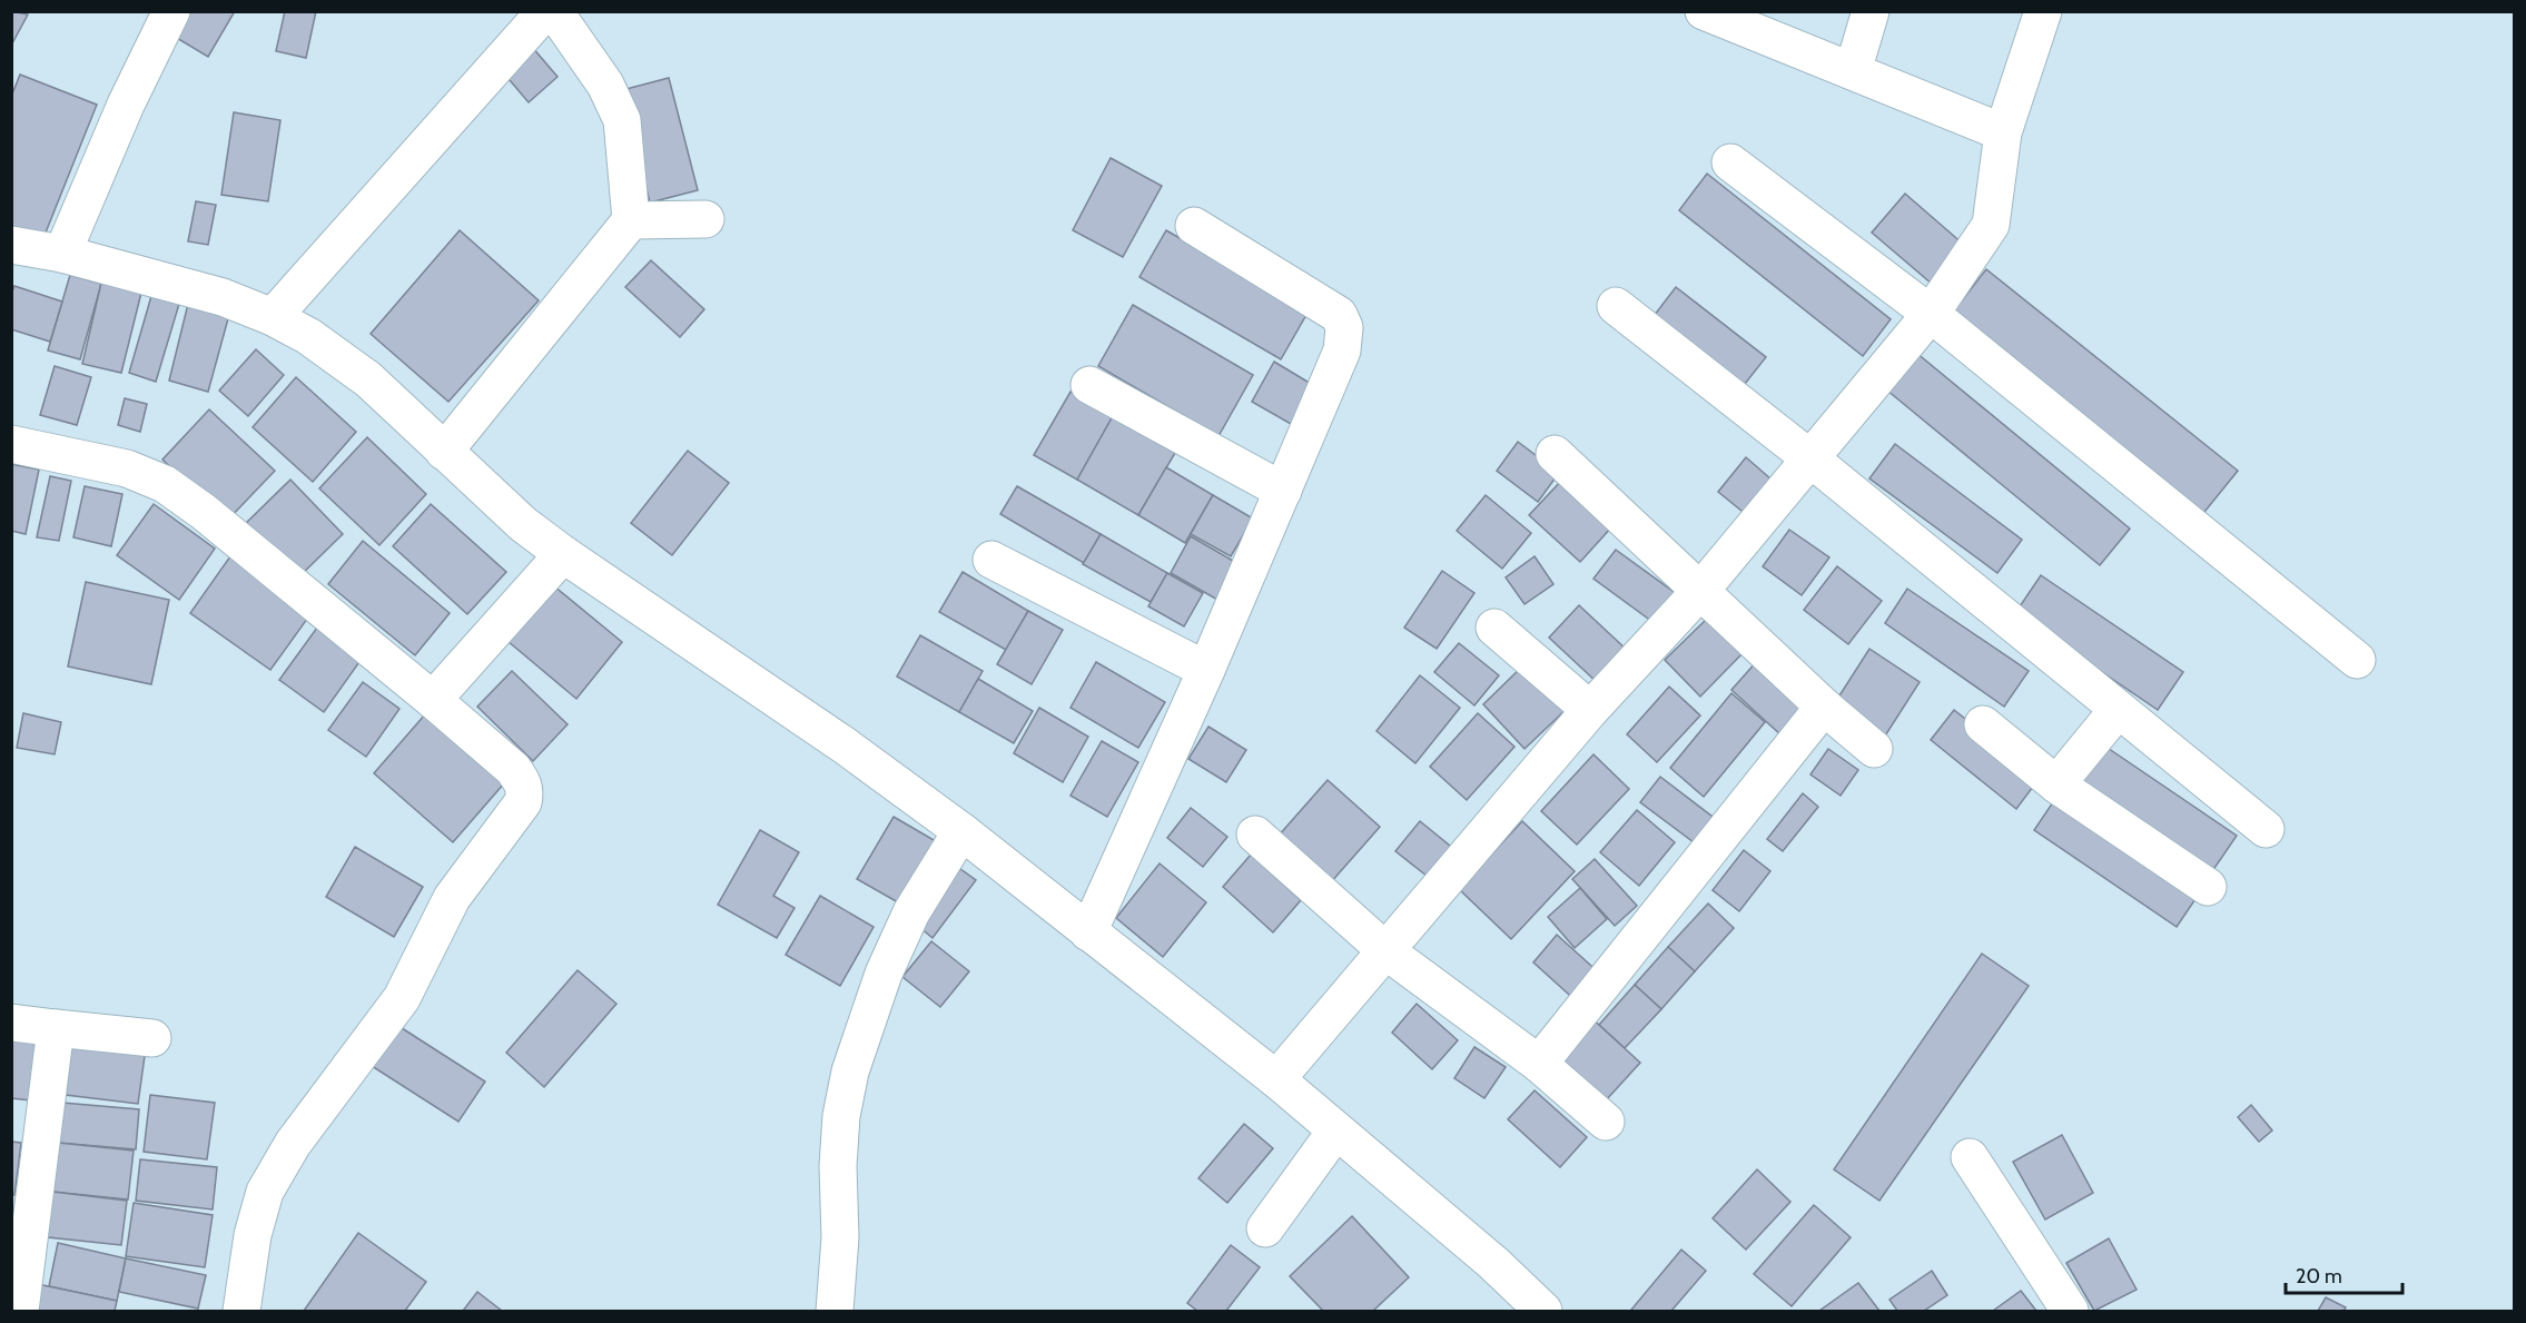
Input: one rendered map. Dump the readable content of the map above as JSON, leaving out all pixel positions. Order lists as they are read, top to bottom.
{
  "scale_bar": "20 m"
}
